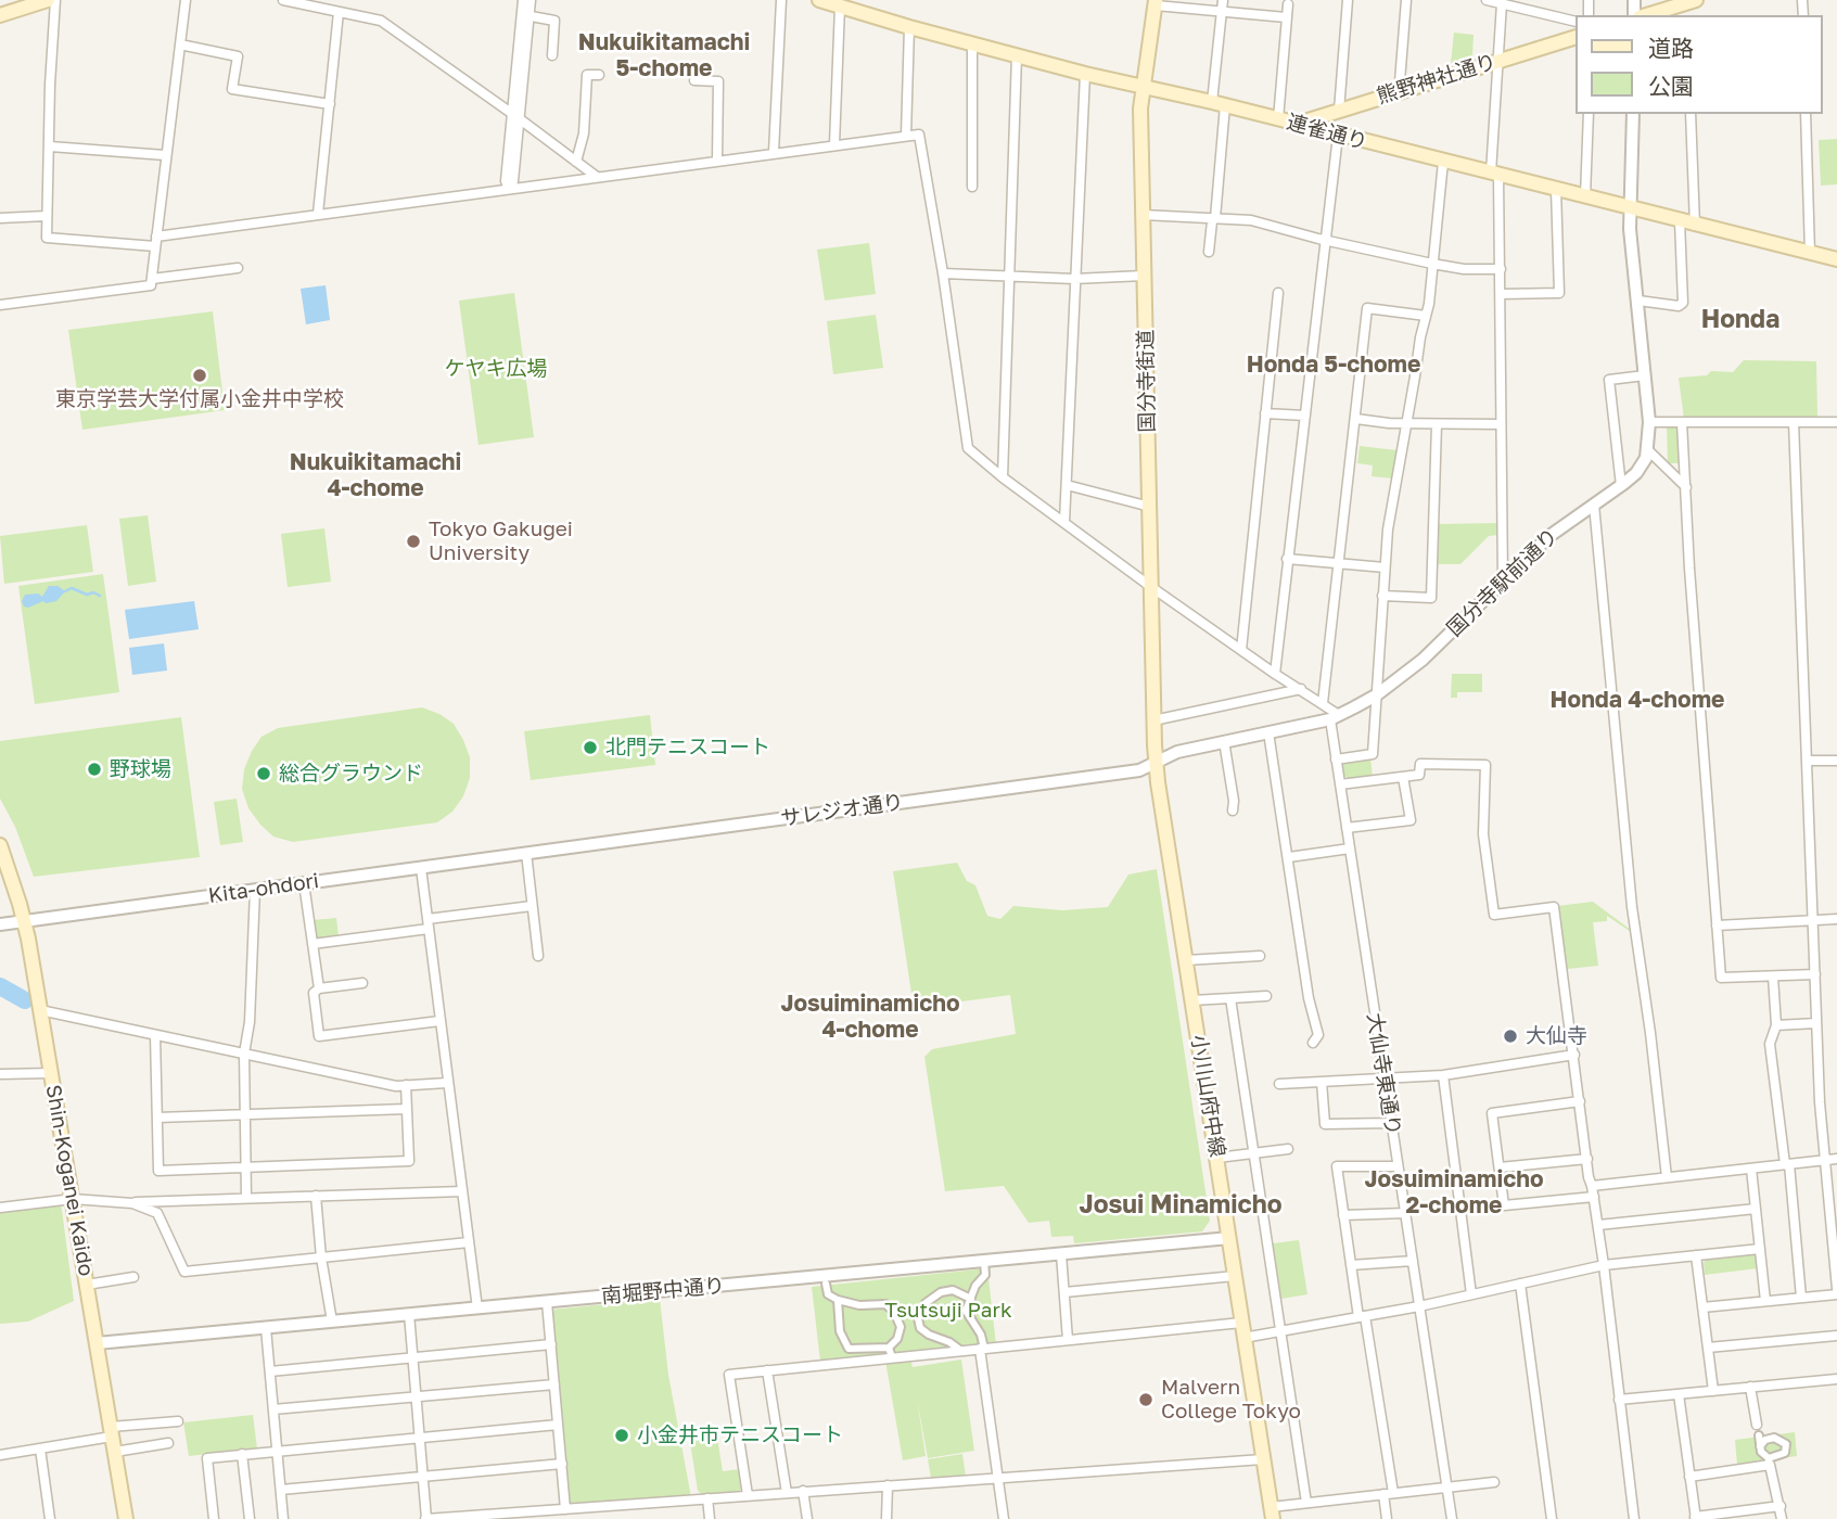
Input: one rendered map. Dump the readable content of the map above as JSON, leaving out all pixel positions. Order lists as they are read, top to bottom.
{
  "streets": {
    "main road": [
      "熊野神社通り",
      "連雀通り",
      "国分寺街道",
      "小川山府中線",
      "Shin-Koganei Kaido"
    ],
    "street": [
      "国分寺駅前通り",
      "サレジオ通り",
      "Kita-ohdori",
      "大仙寺東通り",
      "南堀野中通り"
    ]
  },
  "crossings": [
    ["熊野神社通り", "連雀通り"],
    ["連雀通り", "国分寺街道"],
    ["連雀通り", "国分寺駅前通り"],
    ["国分寺街道", "国分寺駅前通り"],
    ["国分寺街道", "サレジオ通り"],
    ["国分寺街道", "小川山府中線"],
    ["国分寺駅前通り", "サレジオ通り"],
    ["国分寺駅前通り", "大仙寺東通り"],
    ["国分寺駅前通り", "小川山府中線"],
    ["サレジオ通り", "Kita-ohdori"],
    ["サレジオ通り", "小川山府中線"],
    ["Kita-ohdori", "Shin-Koganei Kaido"],
    ["小川山府中線", "南堀野中通り"],
    ["Shin-Koganei Kaido", "南堀野中通り"]
  ],
  "districts": [
    "Nukuikitamachi 5-chome",
    "Honda",
    "Honda 5-chome",
    "Nukuikitamachi 4-chome",
    "Honda 4-chome",
    "Josuiminamicho 4-chome",
    "Josuiminamicho 2-chome",
    "Josui Minamicho"
  ],
  "parks": ["ケヤキ広場", "Tsutsuji Park"],
  "places": [
    "東京学芸大学付属小金井中学校",
    "Tokyo Gakugei University",
    "北門テニスコート",
    "野球場",
    "総合グラウンド",
    "大仙寺",
    "Malvern College Tokyo",
    "小金井市テニスコート"
  ],
  "legend": ["道路", "公園"]
}
